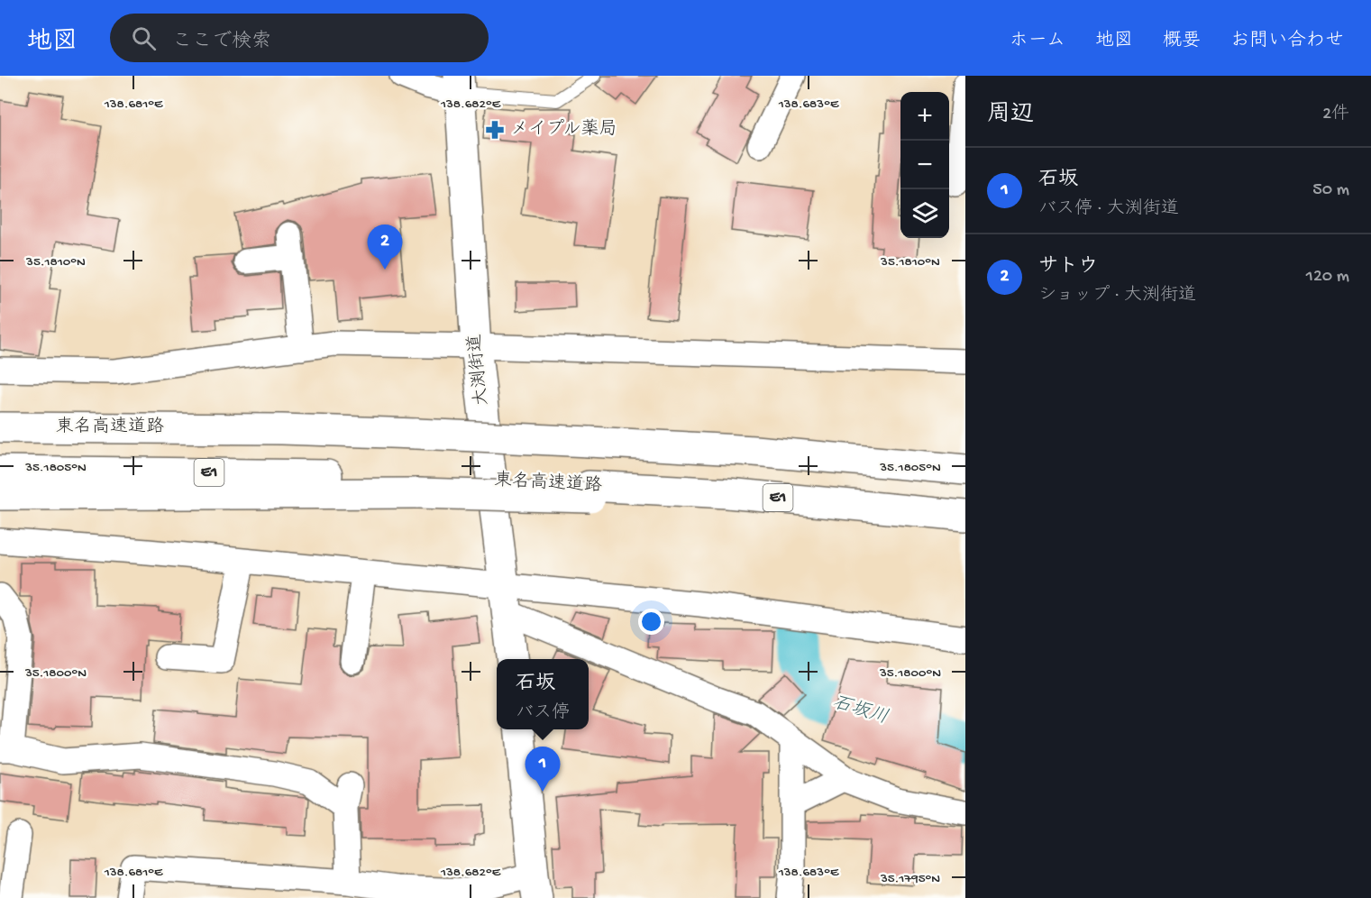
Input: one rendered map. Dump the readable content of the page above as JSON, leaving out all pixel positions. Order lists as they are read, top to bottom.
{
  "streets": {
    "main road": ["大渕街道", "東名高速道路", "E1"]
  },
  "water": ["石坂川"],
  "places": {
    "pharmacy": ["メイプル薬局"]
  },
  "page": {
    "header": "地図",
    "search": "ここで検索",
    "nav": [
      "ホーム",
      "地図",
      "概要",
      "お問い合わせ"
    ],
    "heading": ["周辺", "2件"],
    "map_buttons": ["+", "−"],
    "list": [
      {
        "mark": "1",
        "name": "石坂",
        "note": "バス停 · 大渕街道",
        "value": "50 m"
      },
      {
        "mark": "2",
        "name": "サトウ",
        "note": "ショップ · 大渕街道",
        "value": "120 m"
      }
    ],
    "pins": ["2", "1"],
    "popup": ["石坂", "バス停"]
  },
  "coordinates": [
    "138.681°E",
    "138.682°E",
    "138.683°E",
    "35.1810°N",
    "35.1805°N",
    "35.1800°N",
    "35.1795°N"
  ]
}
